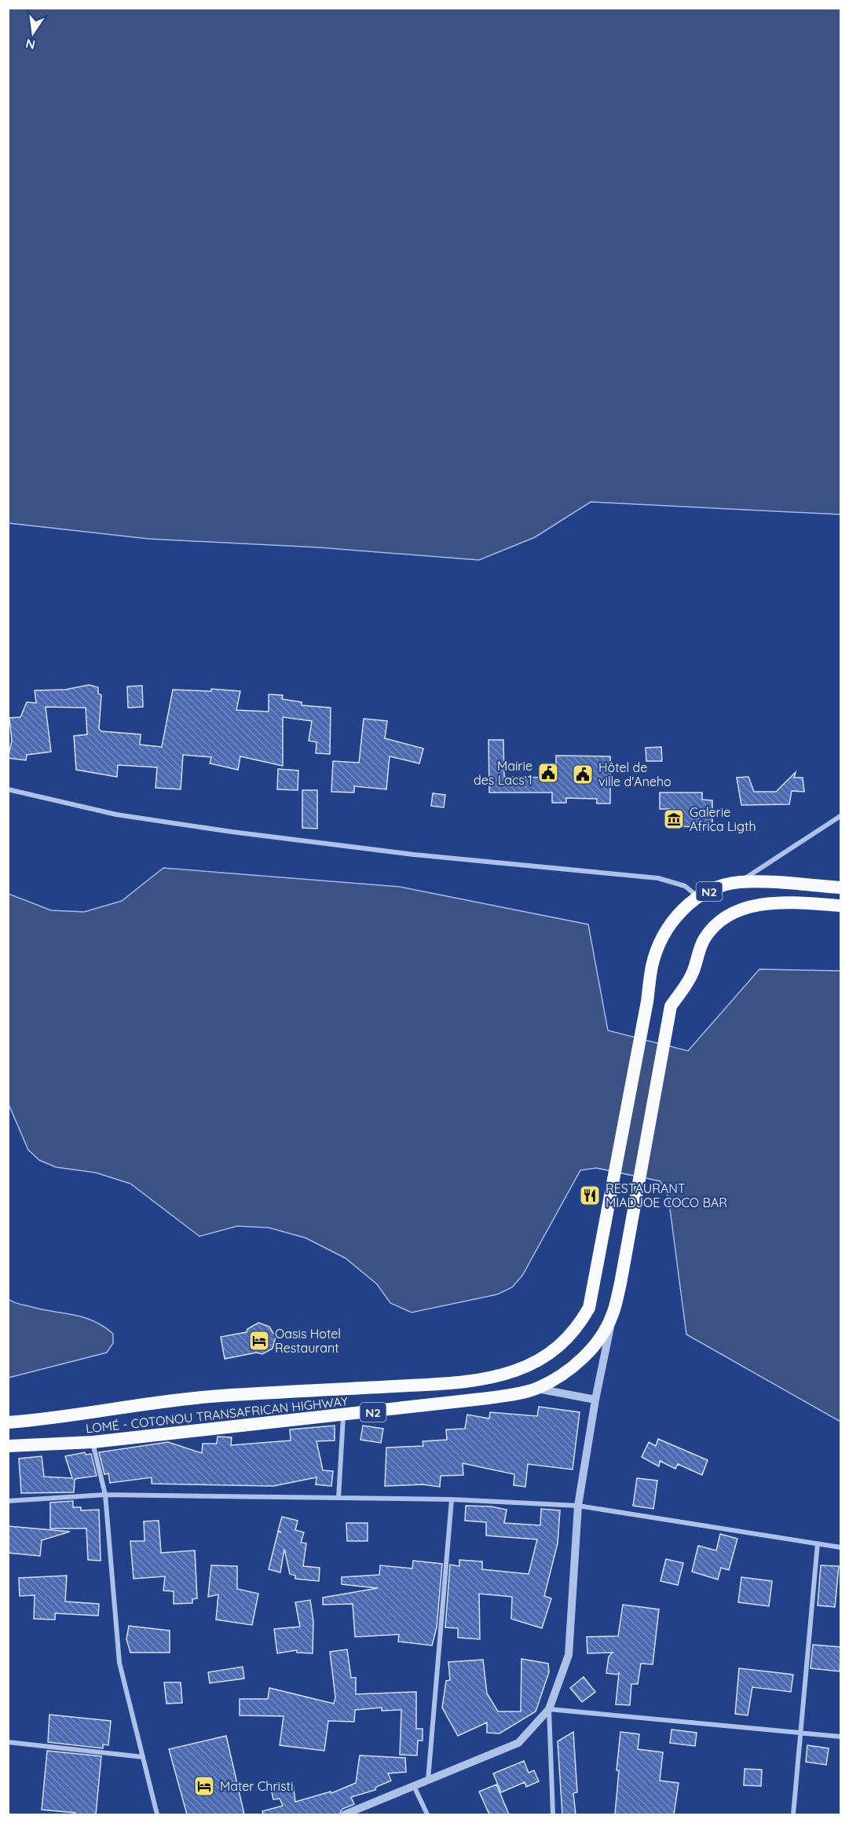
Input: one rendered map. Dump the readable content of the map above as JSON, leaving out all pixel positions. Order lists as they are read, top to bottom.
{
  "streets": {
    "highway": ["N2", "LOMÉ - COTONOU TRANSAFRICAN HIGHWAY"]
  },
  "places": {
    "public building": ["Mairie des Lacs 1", "Hôtel de ville d'Aneho"],
    "museum": ["Galerie Africa Ligth"],
    "restaurant": ["RESTAURANT MIADJOE COCO BAR"],
    "hotel": ["Oasis Hotel Restaurant", "Mater Christi"]
  },
  "north": "bottom"
}
